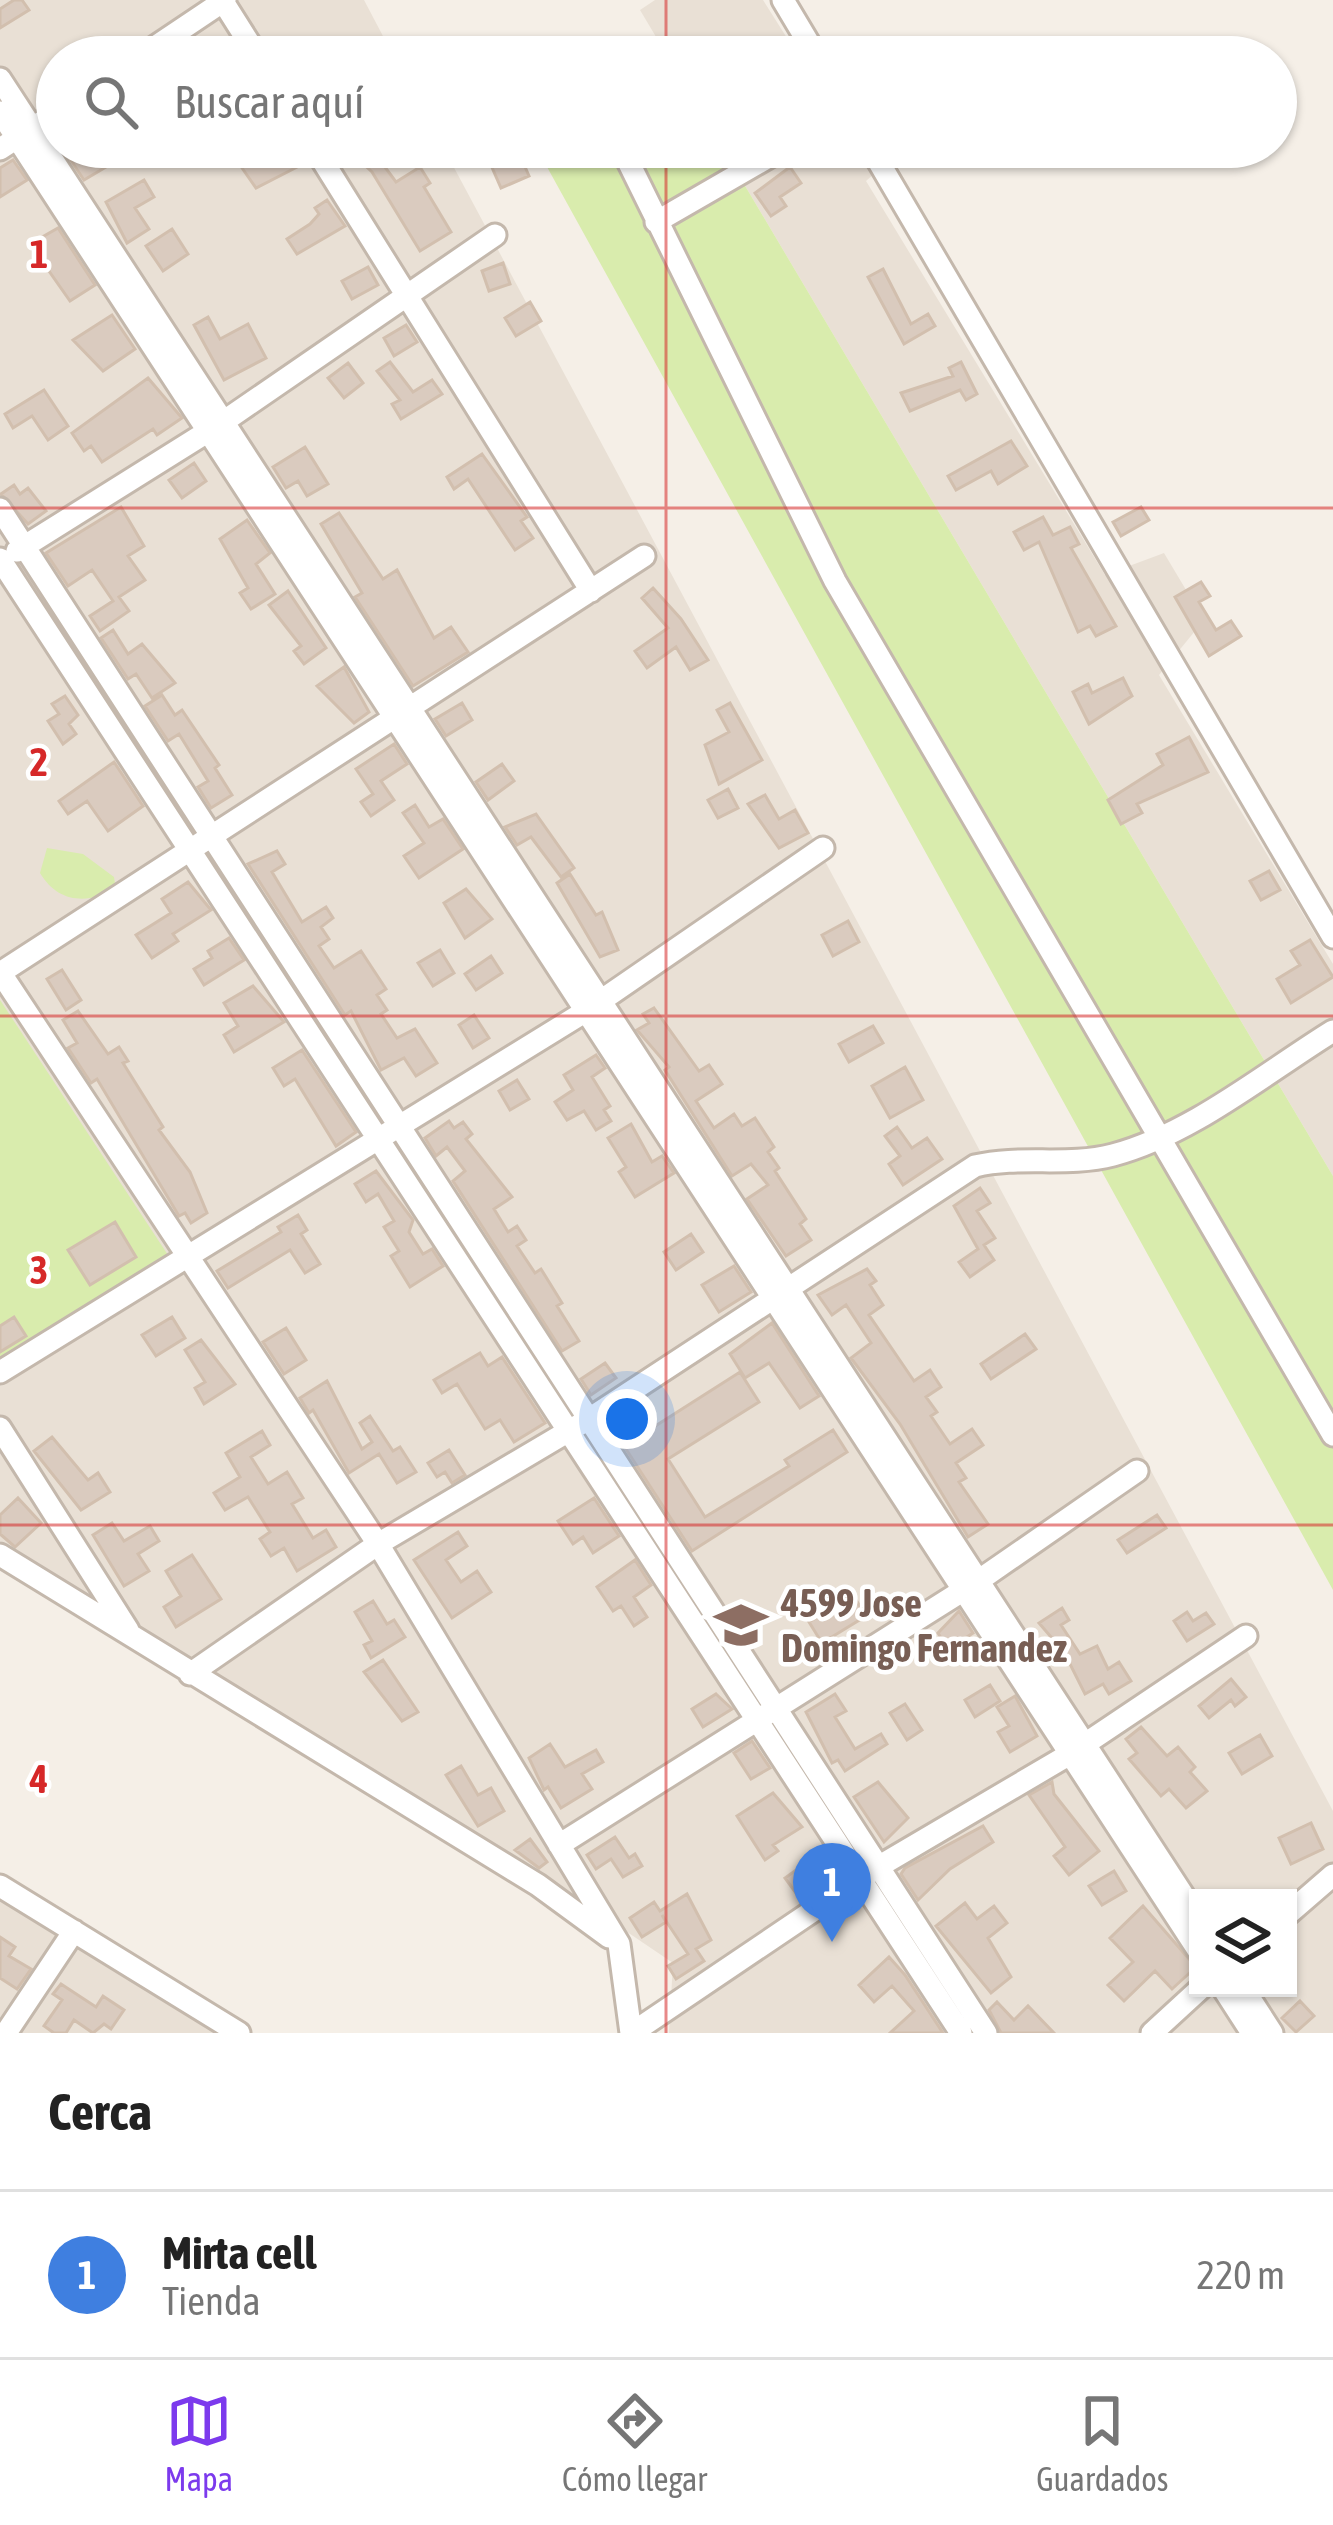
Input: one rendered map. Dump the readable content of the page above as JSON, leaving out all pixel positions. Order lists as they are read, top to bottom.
{
  "places": {
    "school or university": ["4599 Jose Domingo Fernandez"]
  },
  "page": {
    "search": "Buscar aquí",
    "pins": "1",
    "heading": "Cerca",
    "list": [
      {
        "mark": "1",
        "name": "Mirta cell",
        "note": "Tienda",
        "value": "220 m"
      }
    ],
    "nav": ["Mapa", "Cómo llegar", "Guardados"]
  },
  "grid": {
    "rows": [
      "1",
      "2",
      "3",
      "4"
    ]
  }
}
